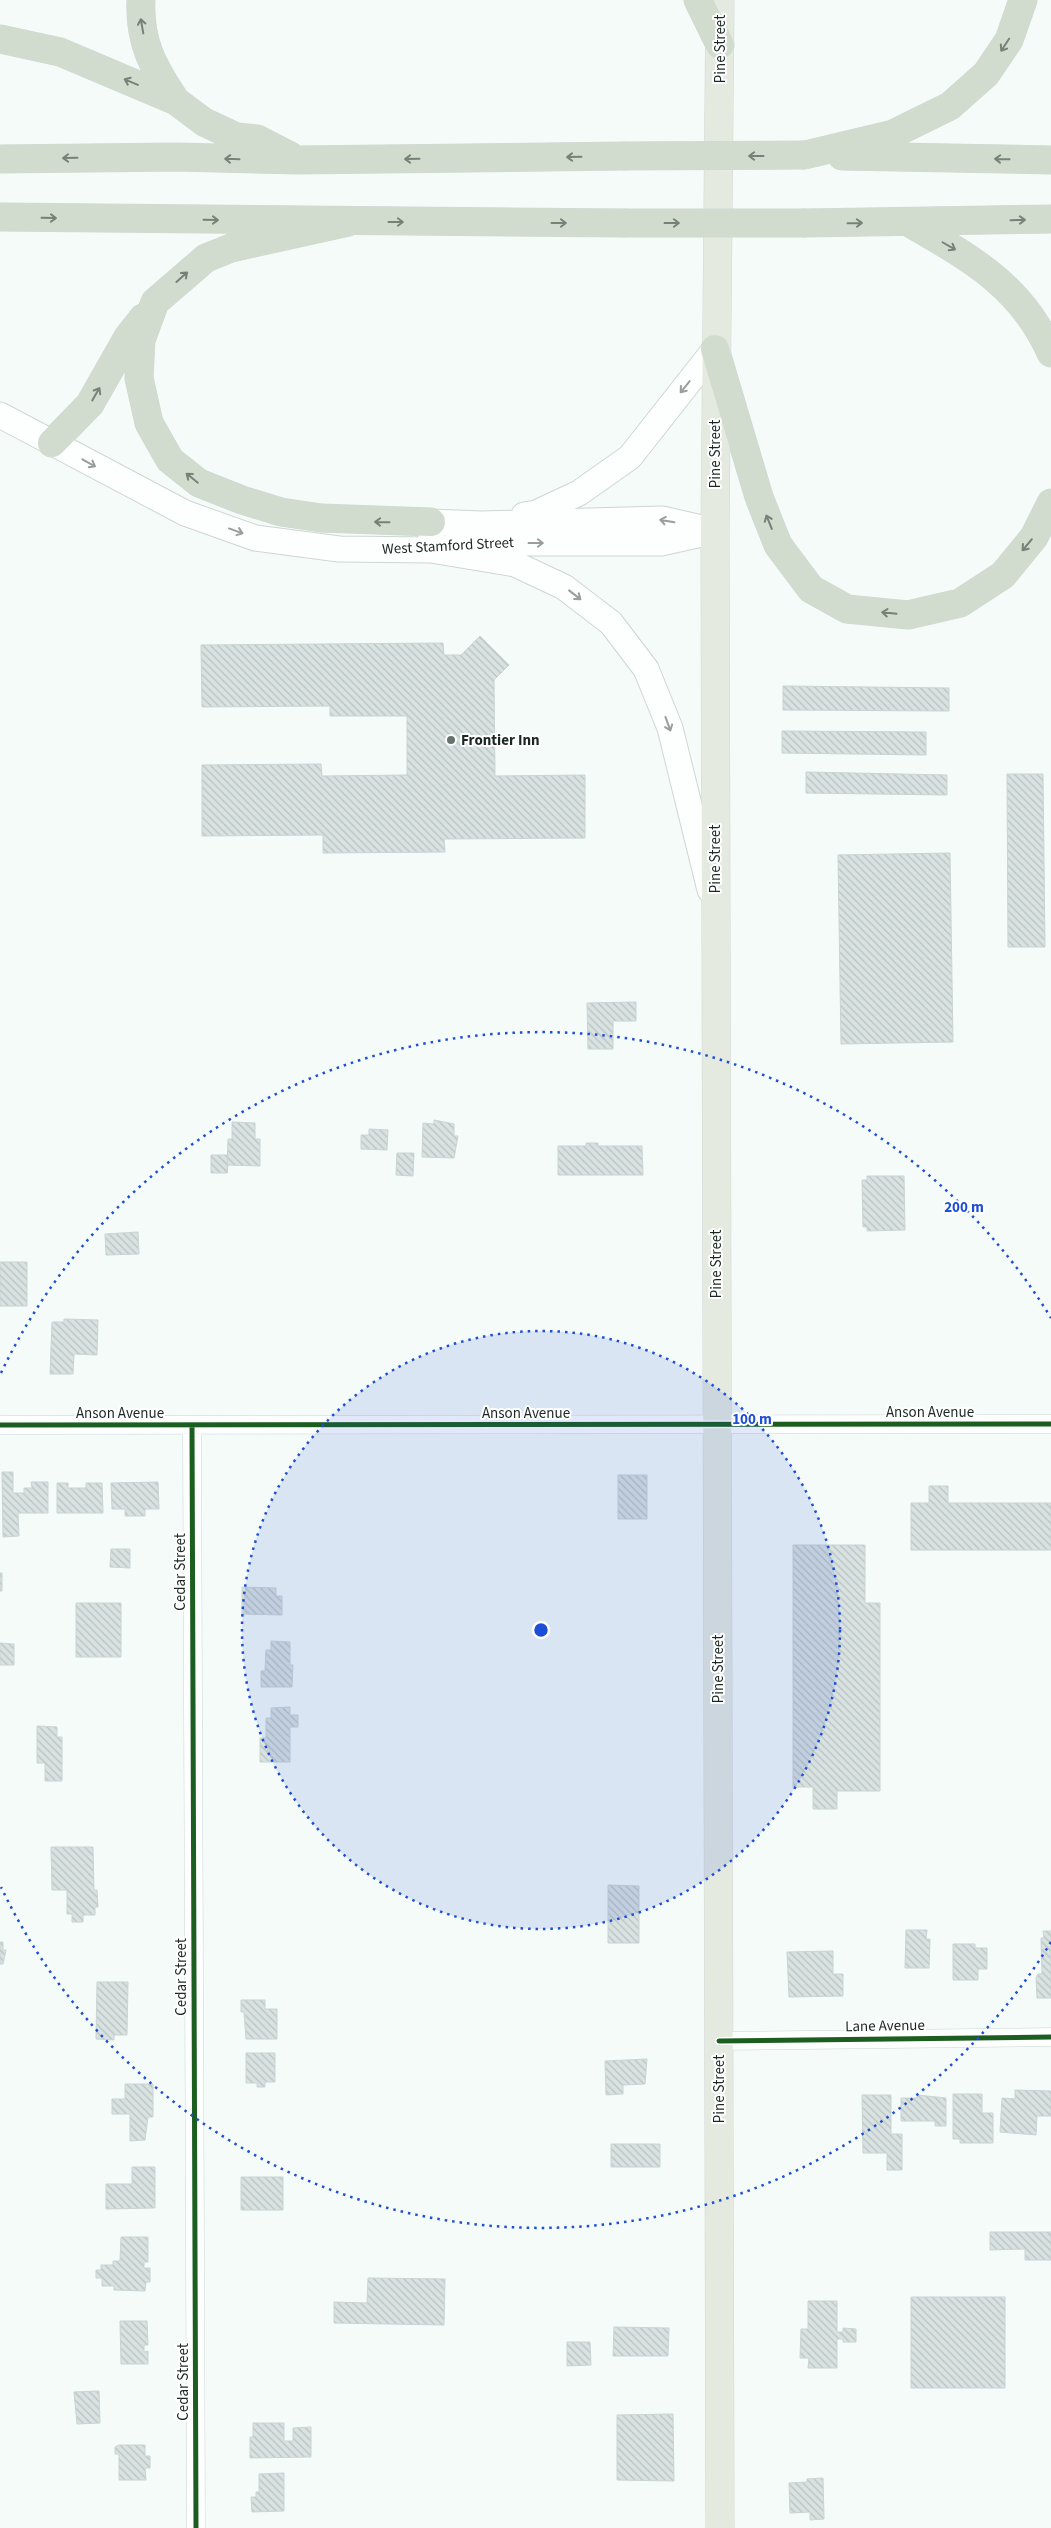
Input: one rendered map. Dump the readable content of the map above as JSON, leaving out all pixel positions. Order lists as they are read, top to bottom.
{
  "streets": {
    "main road": ["Pine Street", "West Stamford Street"],
    "street": ["Anson Avenue", "Cedar Street", "Lane Avenue"]
  },
  "crossings": [
    ["Pine Street", "West Stamford Street"],
    ["Pine Street", "Anson Avenue"],
    ["Pine Street", "Lane Avenue"],
    ["Anson Avenue", "Cedar Street"]
  ],
  "places": ["Frontier Inn"],
  "rings": ["200 m", "100 m"]
}
